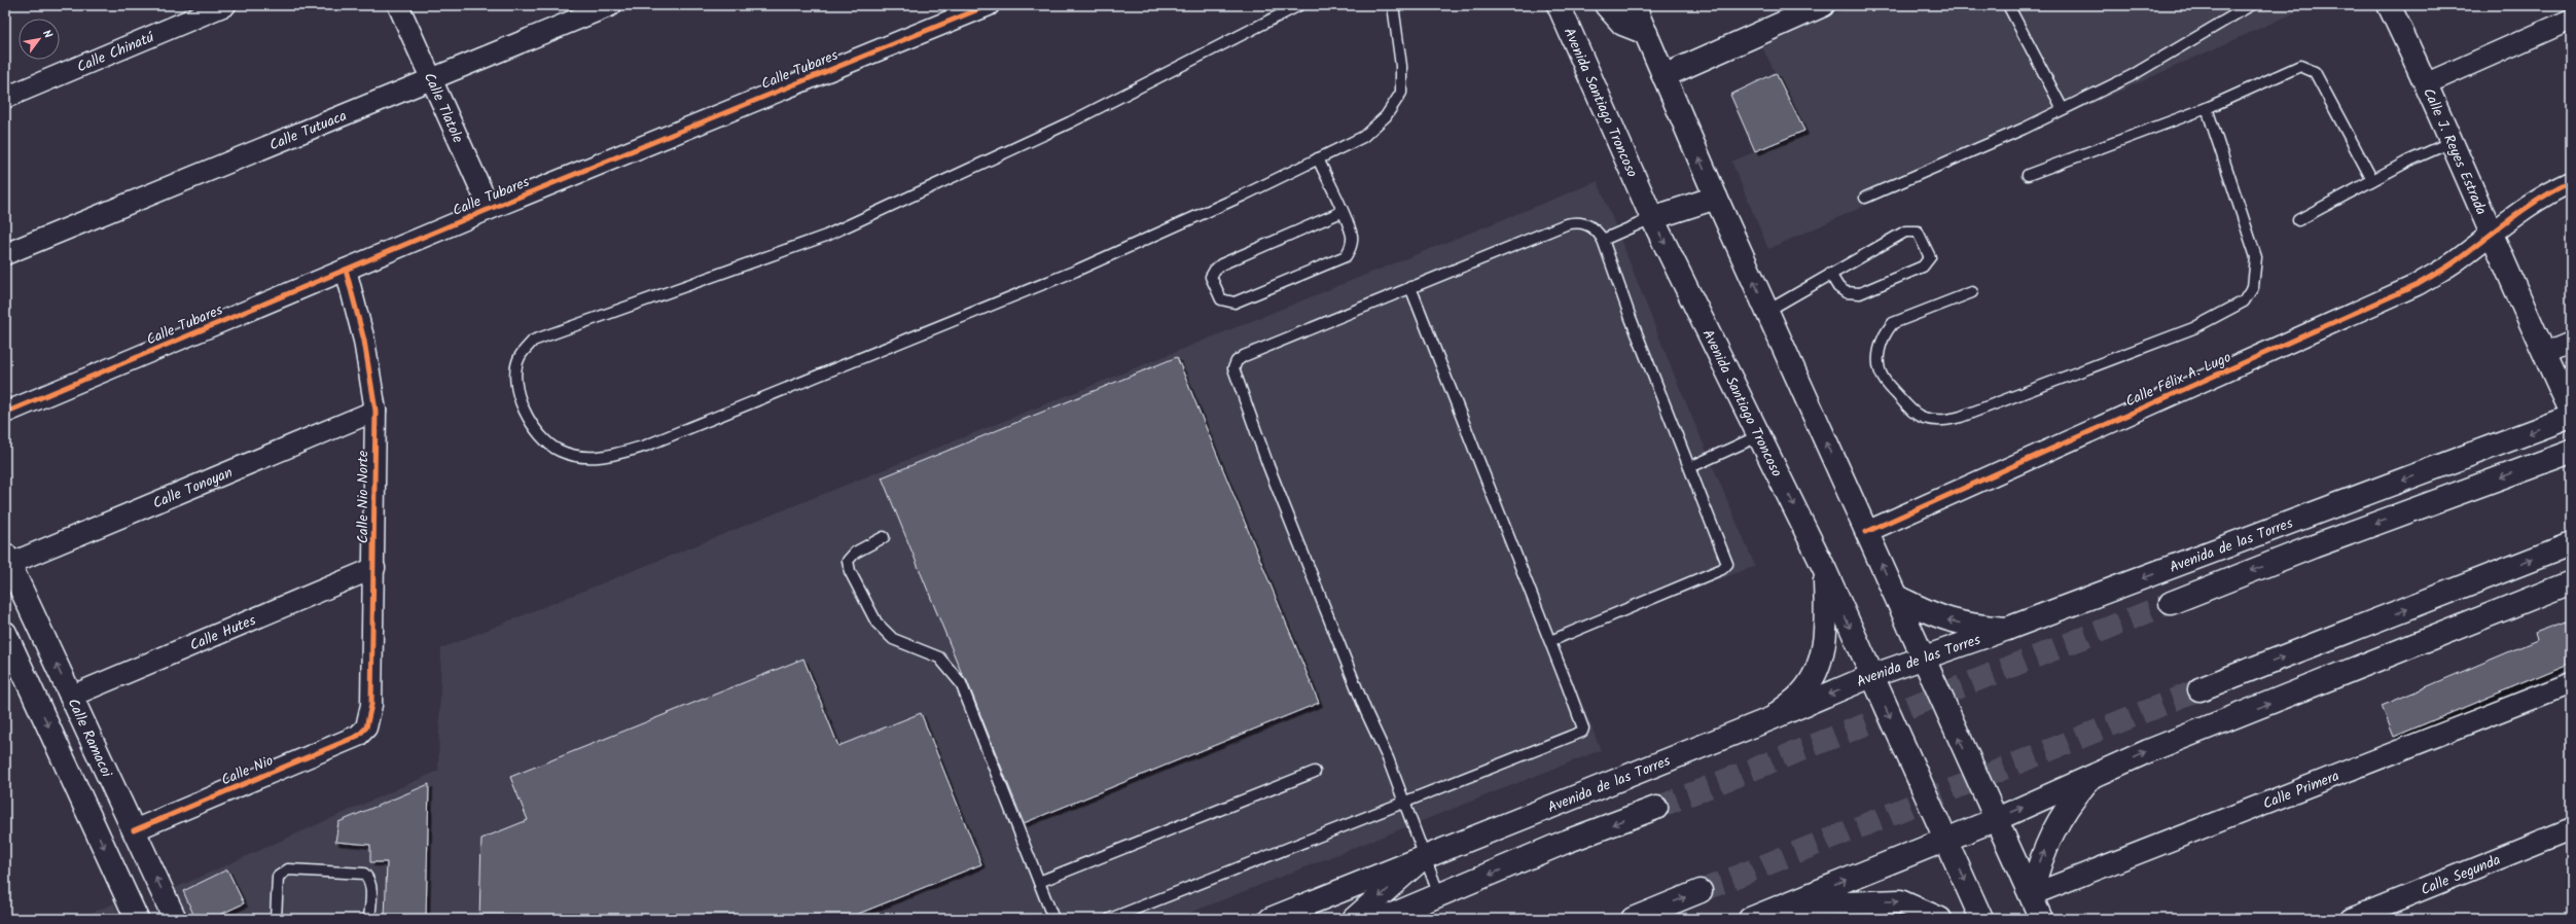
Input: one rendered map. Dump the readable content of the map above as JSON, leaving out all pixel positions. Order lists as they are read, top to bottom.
{
  "streets": {
    "main road": [
      "Avenida Santiago Troncoso",
      "Calle J. Reyes Estrada",
      "Avenida de las Torres",
      "Calle Ramacoi"
    ],
    "street": [
      "Calle Chinatú",
      "Calle Tubares",
      "Calle Tlatole",
      "Calle Tutuaca",
      "Calle Félix A. Lugo",
      "Calle Tonoyan",
      "Calle Nio Norte",
      "Calle Hutes",
      "Calle Nio",
      "Calle Primera",
      "Calle Segunda"
    ]
  },
  "crossings": [
    ["Calle Tubares", "Calle Tlatole"],
    ["Calle Tubares", "Calle Nio Norte"],
    ["Avenida Santiago Troncoso", "Avenida de las Torres"],
    ["Calle Tlatole", "Calle Tutuaca"],
    ["Calle J. Reyes Estrada", "Calle Félix A. Lugo"],
    ["Calle Tonoyan", "Calle Nio Norte"],
    ["Calle Tonoyan", "Calle Ramacoi"],
    ["Calle Nio Norte", "Calle Hutes"],
    ["Calle Nio Norte", "Calle Nio"],
    ["Calle Hutes", "Calle Ramacoi"],
    ["Calle Ramacoi", "Calle Nio"]
  ],
  "north": "top right"
}
